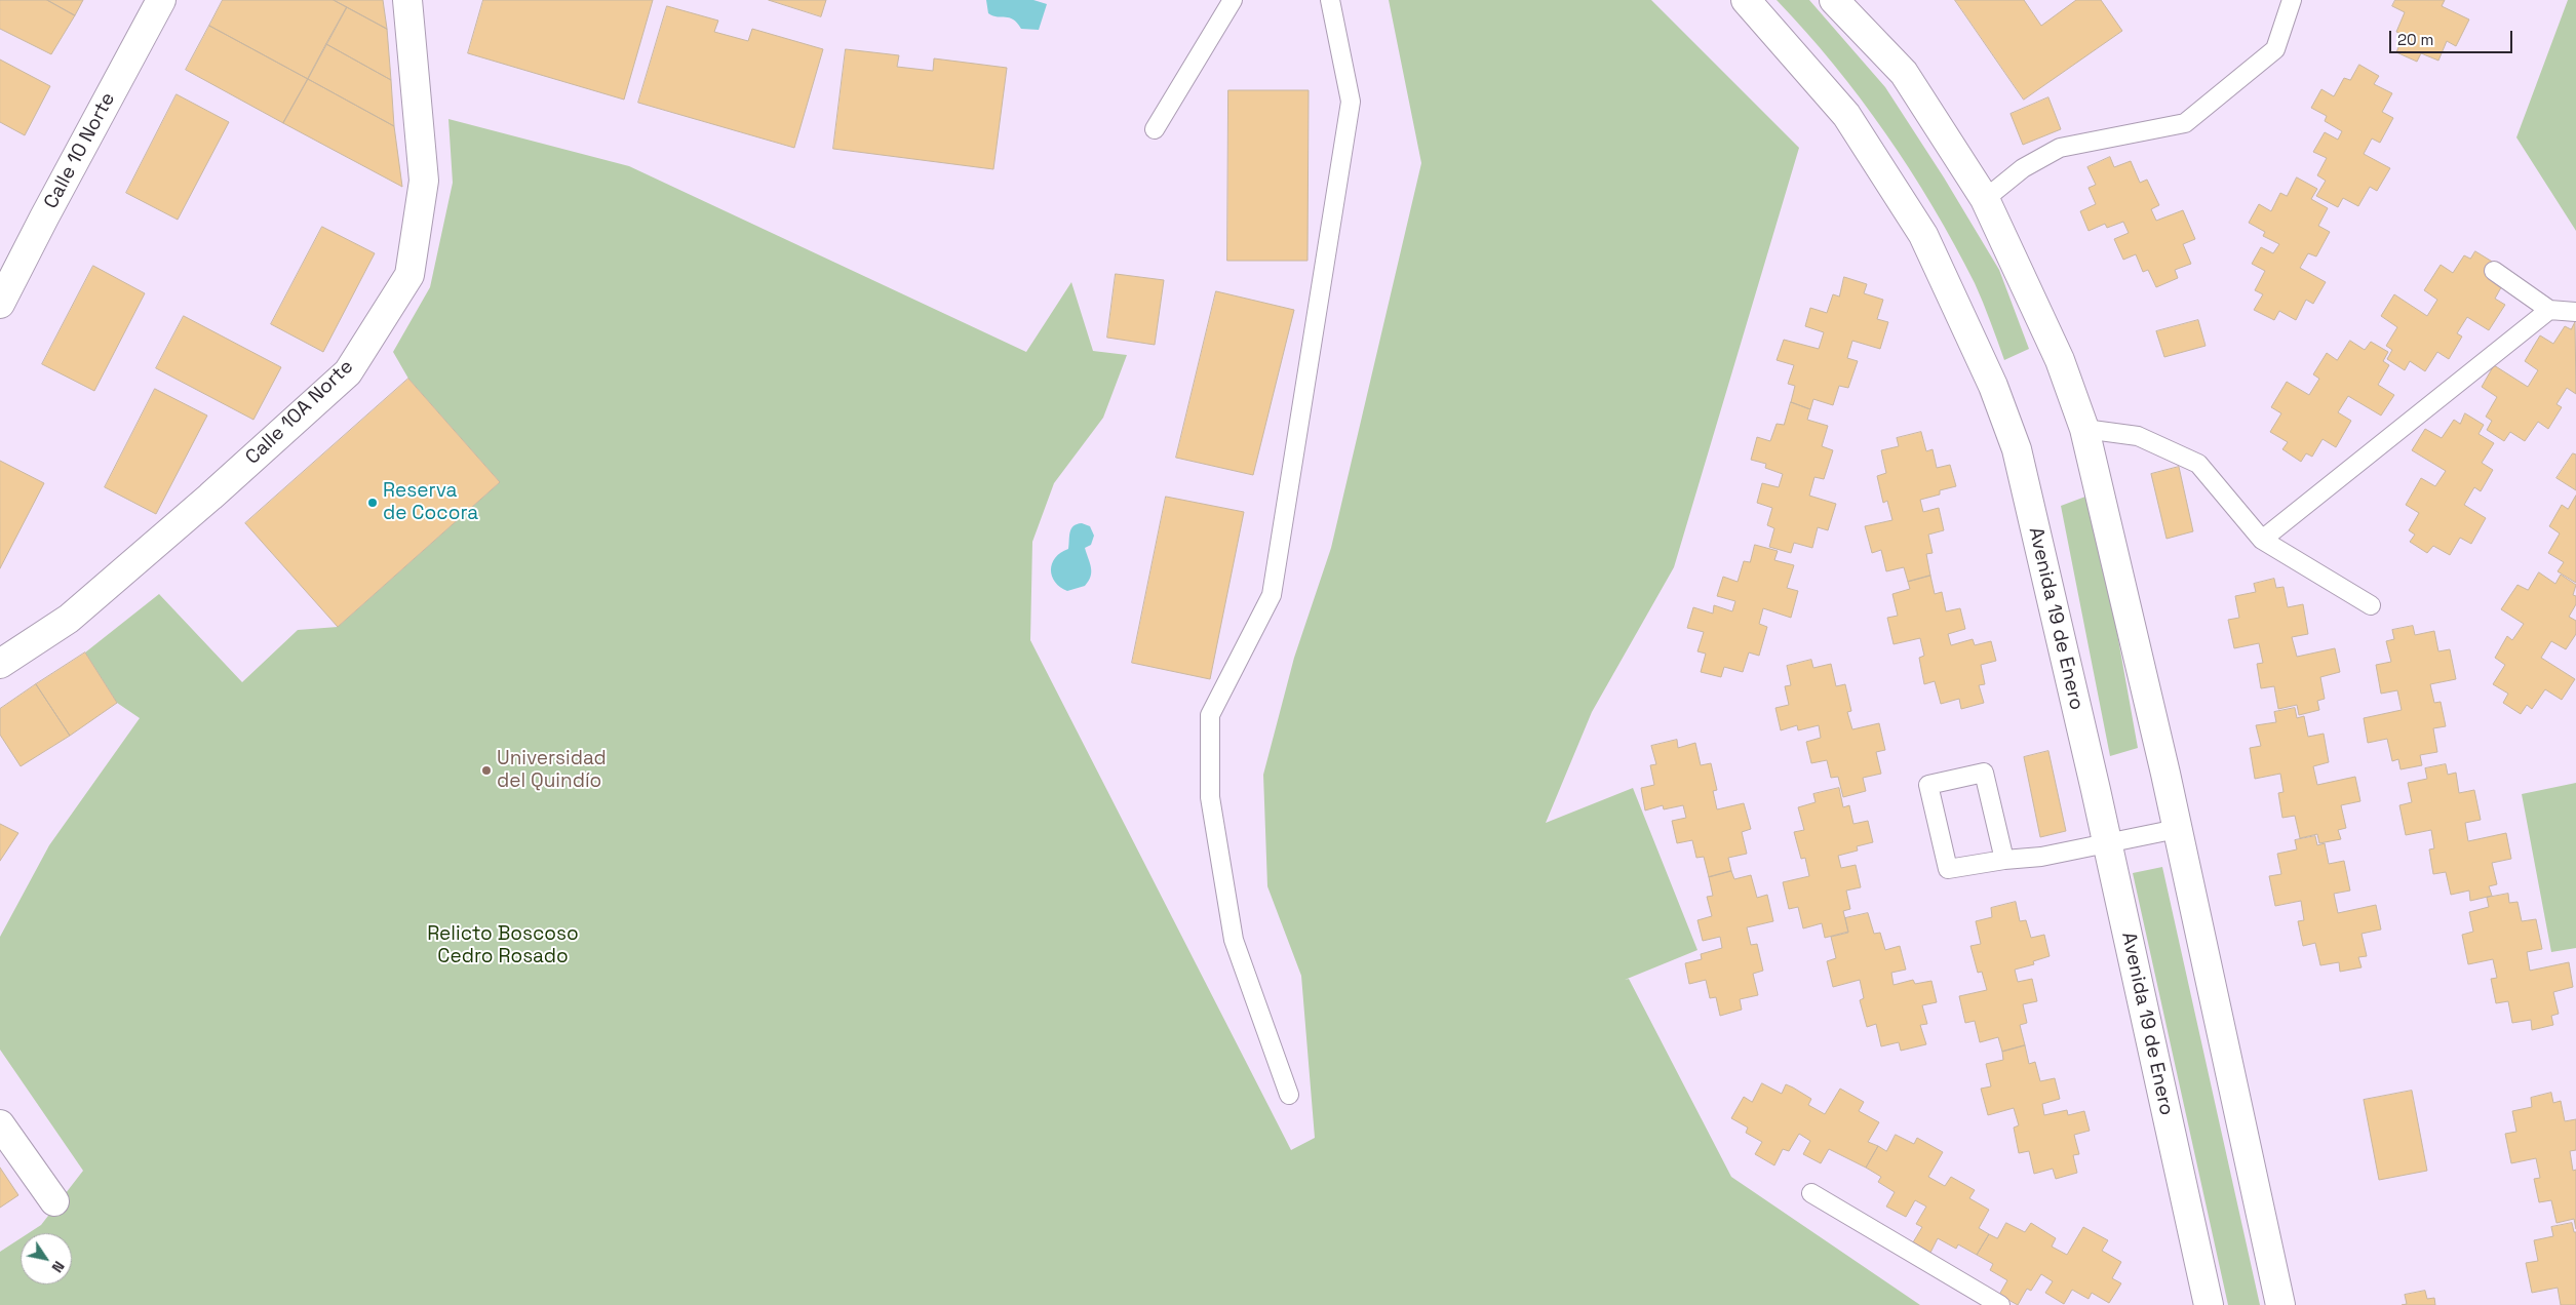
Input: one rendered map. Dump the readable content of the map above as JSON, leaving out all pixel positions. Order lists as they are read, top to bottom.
{
  "streets": {
    "main road": ["Calle 10 Norte", "Calle 10A Norte", "Avenida 19 de Enero"]
  },
  "parks": ["Relicto Boscoso Cedro Rosado"],
  "places": ["Reserva de Cocora", "Universidad del Quindío"],
  "scale_bar": "20 m",
  "north": "bottom right"
}
